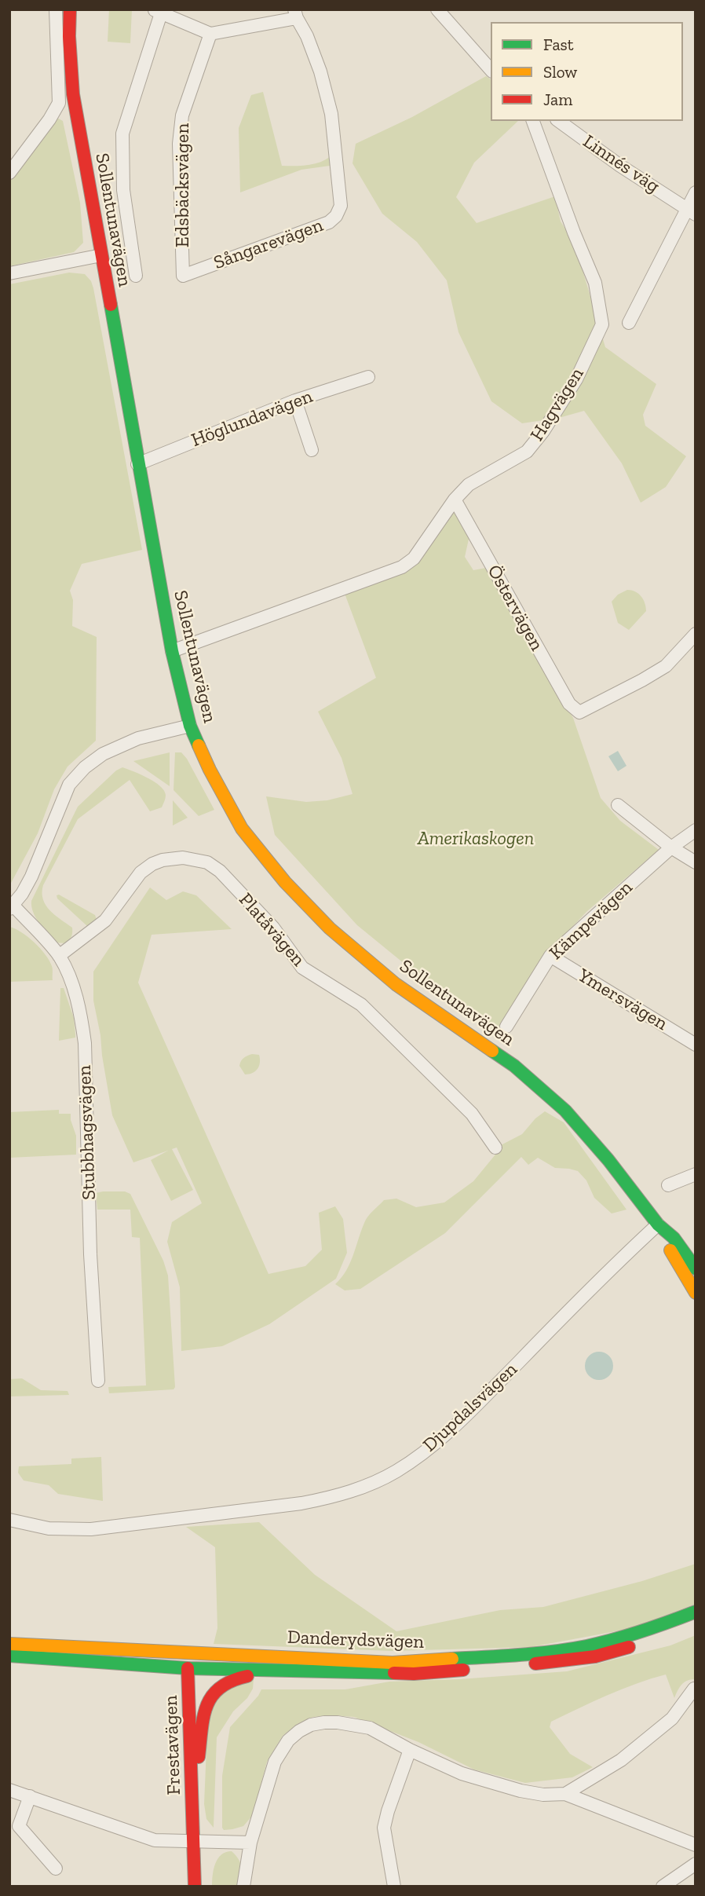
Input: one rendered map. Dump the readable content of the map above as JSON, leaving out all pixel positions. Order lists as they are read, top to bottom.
{
  "streets": {
    "street": [
      "Linnés väg",
      "Edsbäcksvägen",
      "Sollentunavägen",
      "Sångarevägen",
      "Hagvägen",
      "Höglundavägen",
      "Östervägen",
      "Kämpevägen",
      "Platåvägen",
      "Ymersvägen",
      "Stubbhagsvägen",
      "Djupdalsvägen",
      "Danderydsvägen",
      "Frestavägen"
    ]
  },
  "crossings": [
    ["Edsbäcksvägen", "Sångarevägen"],
    ["Sollentunavägen", "Hagvägen"],
    ["Sollentunavägen", "Höglundavägen"],
    ["Sollentunavägen", "Djupdalsvägen"],
    ["Hagvägen", "Östervägen"],
    ["Kämpevägen", "Ymersvägen"],
    ["Platåvägen", "Stubbhagsvägen"],
    ["Danderydsvägen", "Frestavägen"]
  ],
  "parks": ["Amerikaskogen"],
  "legend": ["Fast", "Slow", "Jam"]
}
